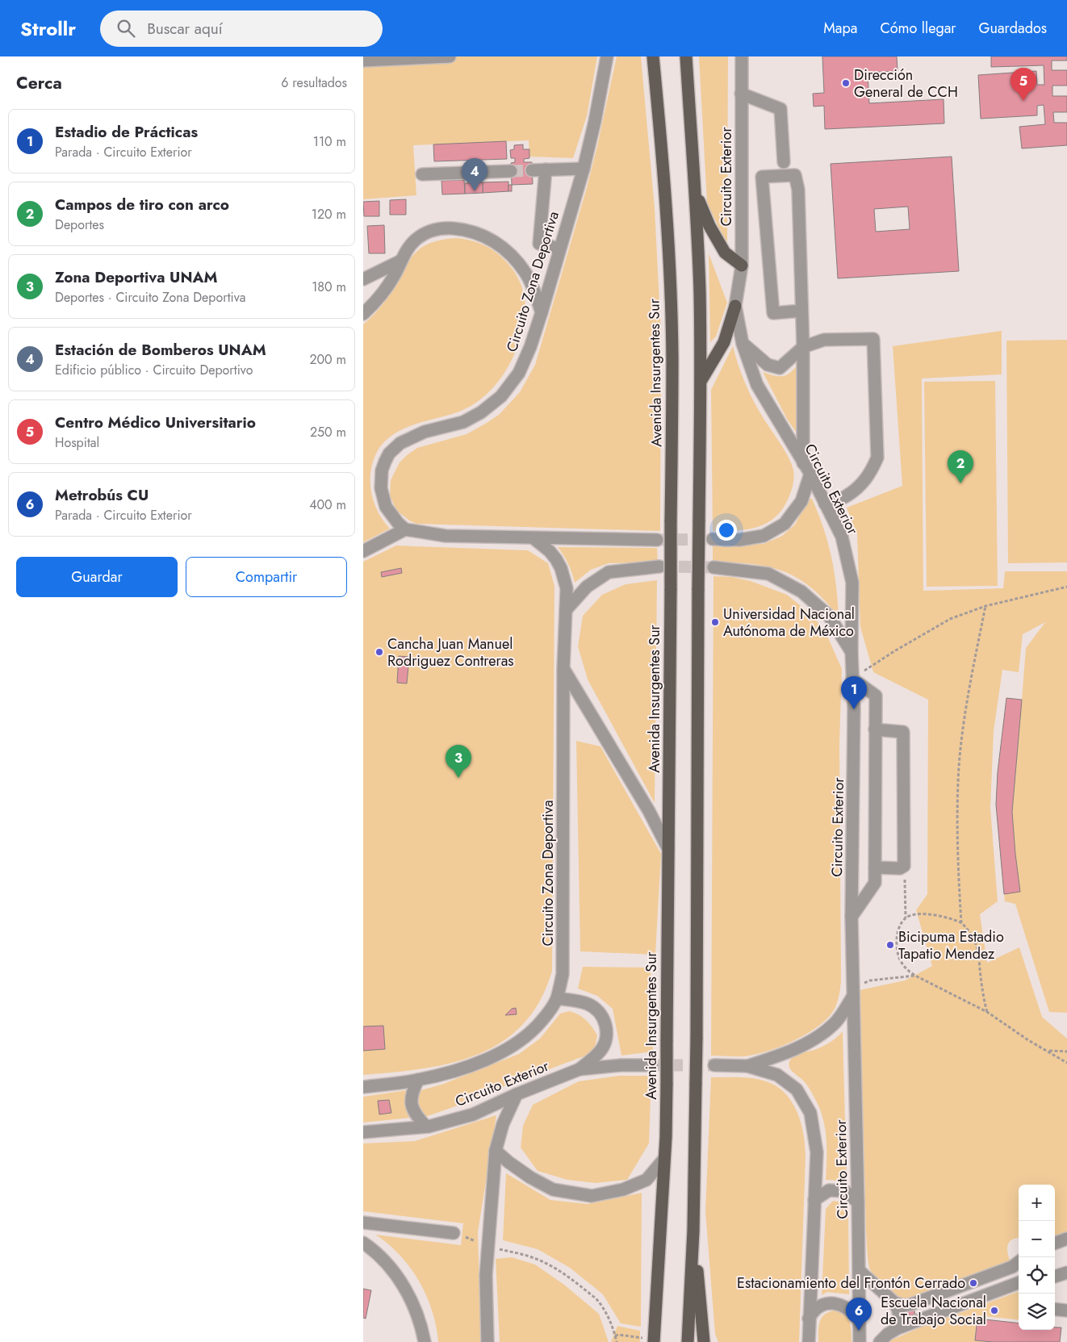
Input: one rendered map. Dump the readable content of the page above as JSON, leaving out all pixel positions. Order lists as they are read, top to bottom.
{
  "streets": {
    "main road": ["Avenida Insurgentes Sur"],
    "street": ["Circuito Exterior", "Circuito Zona Deportiva"]
  },
  "places": [
    "Dirección General de CCH",
    "Universidad Nacional Autónoma de México",
    "Cancha Juan Manuel Rodriguez Contreras",
    "Bicipuma Estadio Tapatio Mendez",
    "Estacionamiento del Frontón Cerrado",
    "Escuela Nacional de Trabajo Social"
  ],
  "page": {
    "header": "Strollr",
    "search": "Buscar aquí",
    "nav": ["Mapa", "Cómo llegar", "Guardados"],
    "heading": ["Cerca", "6 resultados"],
    "pins": [
      "5",
      "4",
      "2",
      "1",
      "3",
      "6"
    ],
    "list": [
      {
        "mark": "1",
        "name": "Estadio de Prácticas",
        "note": "Parada · Circuito Exterior",
        "value": "110 m"
      },
      {
        "mark": "2",
        "name": "Campos de tiro con arco",
        "note": "Deportes",
        "value": "120 m"
      },
      {
        "mark": "3",
        "name": "Zona Deportiva UNAM",
        "note": "Deportes · Circuito Zona Deportiva",
        "value": "180 m"
      },
      {
        "mark": "4",
        "name": "Estación de Bomberos UNAM",
        "note": "Edificio público · Circuito Deportivo",
        "value": "200 m"
      },
      {
        "mark": "5",
        "name": "Centro Médico Universitario",
        "note": "Hospital",
        "value": "250 m"
      },
      {
        "mark": "6",
        "name": "Metrobús CU",
        "note": "Parada · Circuito Exterior",
        "value": "400 m"
      }
    ],
    "buttons": ["Guardar", "Compartir"],
    "map_buttons": ["+", "−"]
  }
}
